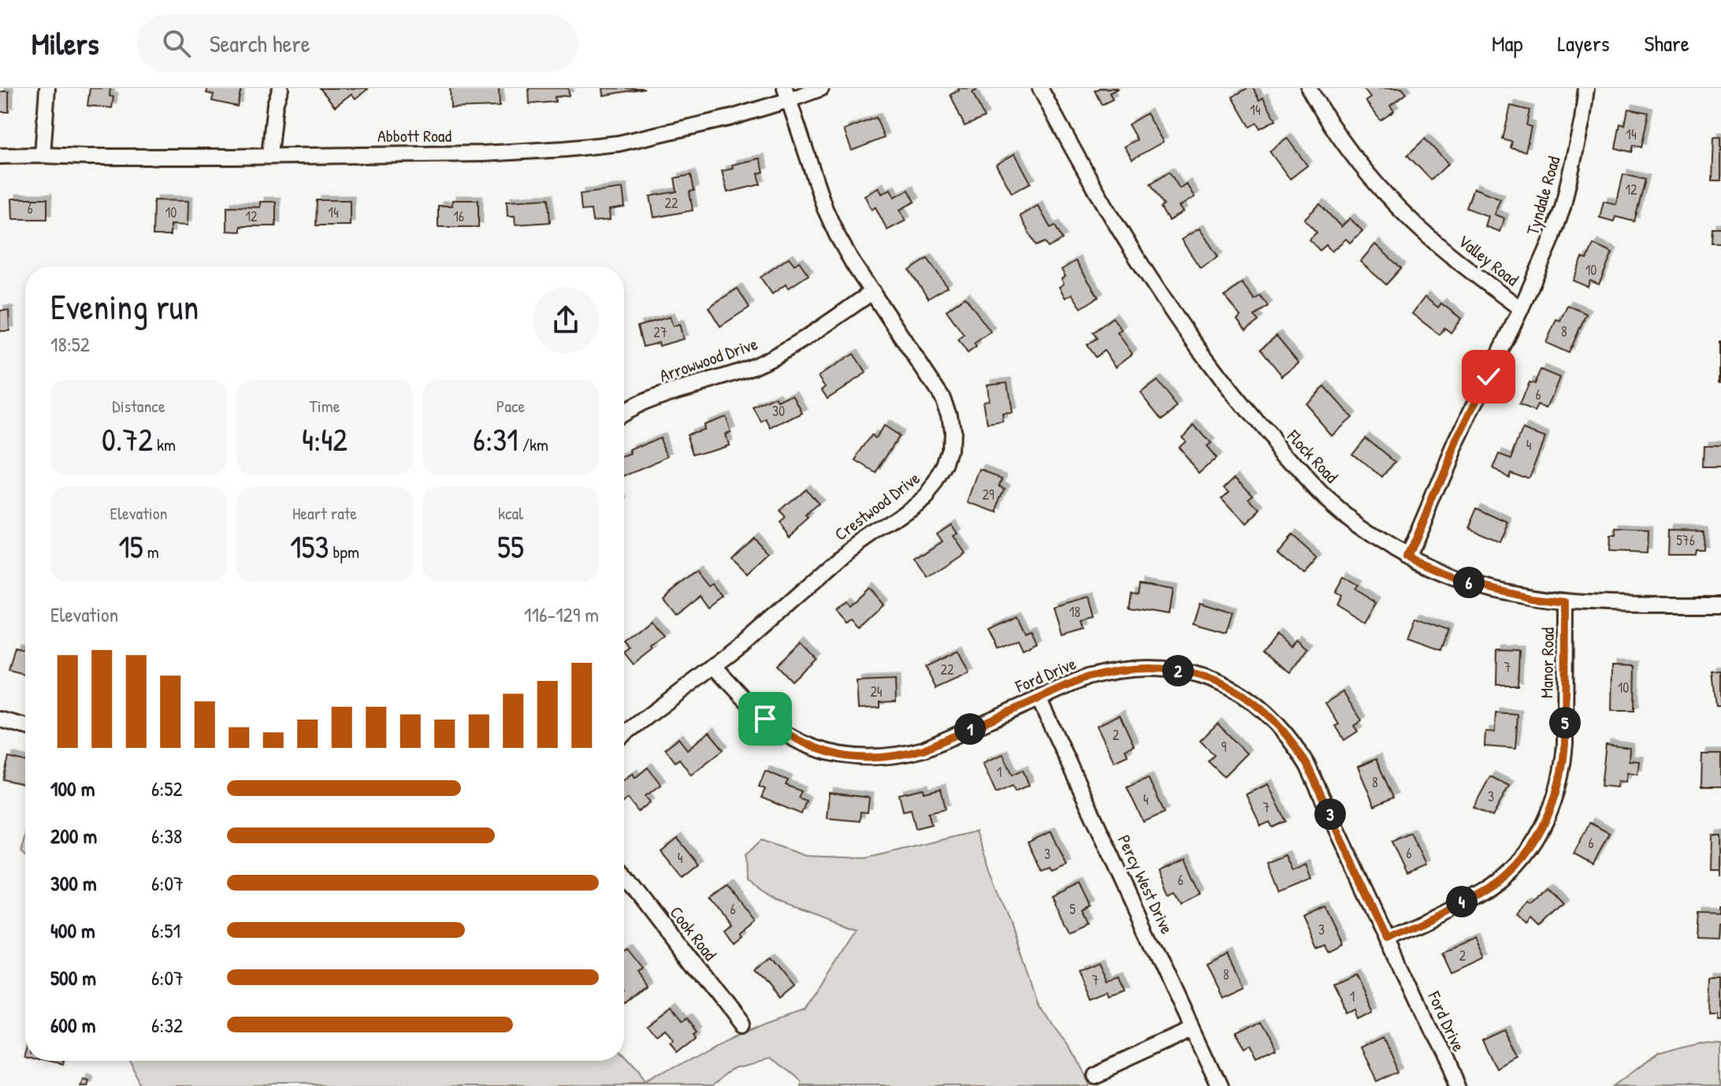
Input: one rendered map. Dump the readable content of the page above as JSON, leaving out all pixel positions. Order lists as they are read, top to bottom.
{
  "streets": {
    "street": [
      "Abbott Road",
      "Tyndale Road",
      "Valley Road",
      "Arrowwood Drive",
      "Flock Road",
      "Crestwood Drive",
      "Manor Road",
      "Ford Drive",
      "Percy West Drive",
      "Cook Road"
    ]
  },
  "crossings": [
    ["Abbott Road", "Crestwood Drive"],
    ["Tyndale Road", "Valley Road"],
    ["Valley Road", "Flock Road"],
    ["Arrowwood Drive", "Crestwood Drive"],
    ["Flock Road", "Manor Road"],
    ["Crestwood Drive", "Ford Drive"],
    ["Manor Road", "Ford Drive"],
    ["Ford Drive", "Percy West Drive"]
  ],
  "house_numbers": [
    "14",
    "14",
    "12",
    "22",
    "6",
    "10",
    "14",
    "12",
    "16",
    "10",
    "8",
    "27",
    "6",
    "30",
    "4",
    "29",
    "576",
    "18",
    "7",
    "22",
    "10",
    "24",
    "2",
    "9",
    "1",
    "8",
    "3",
    "4",
    "7",
    "6",
    "6",
    "3",
    "4",
    "6",
    "6",
    "5",
    "3",
    "2",
    "8",
    "7",
    "1"
  ],
  "page": {
    "header": "Milers",
    "search": "Search here",
    "nav": ["Map", "Layers", "Share"],
    "heading": ["Evening run", "18:52"],
    "stats": [
      ["Distance", "0.72 km"],
      ["Time", "4:42"],
      ["Pace", "6:31 /km"],
      ["Elevation", "15 m"],
      ["Heart rate", "153 bpm"],
      ["kcal", "55"]
    ],
    "pins": [
      "6",
      "2",
      "5",
      "1",
      "3",
      "4"
    ],
    "chart": ["Elevation", "116–129 m"],
    "list": [
      {
        "name": "100 m",
        "note": "6:52"
      },
      {
        "name": "200 m",
        "note": "6:38"
      },
      {
        "name": "300 m",
        "note": "6:07"
      },
      {
        "name": "400 m",
        "note": "6:51"
      },
      {
        "name": "500 m",
        "note": "6:07"
      },
      {
        "name": "600 m",
        "note": "6:32"
      }
    ]
  }
}
